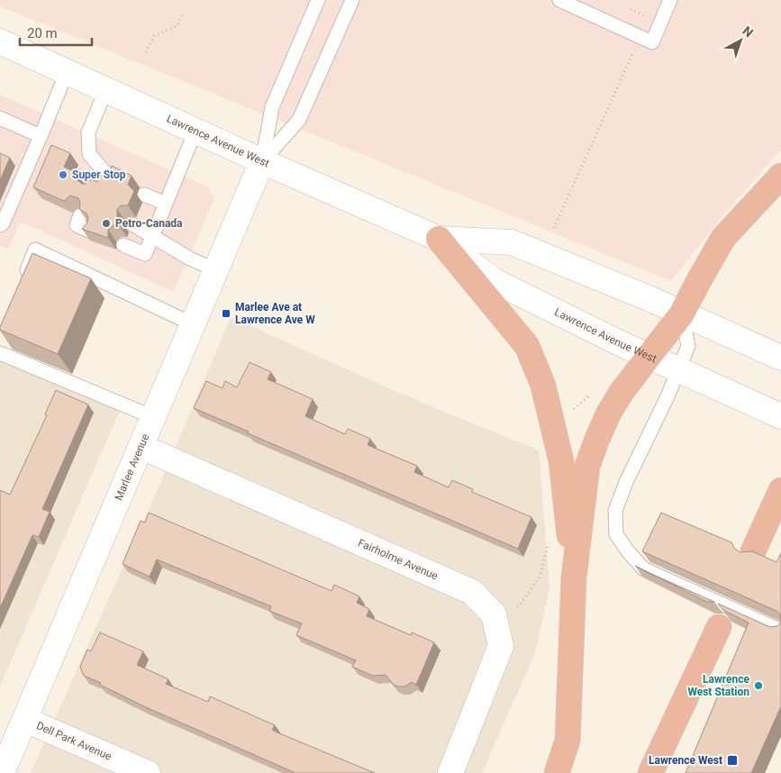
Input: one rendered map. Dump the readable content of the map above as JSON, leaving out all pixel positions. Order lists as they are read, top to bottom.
{
  "streets": {
    "street": [
      "Lawrence Avenue West",
      "Marlee Avenue",
      "Fairholme Avenue",
      "Dell Park Avenue"
    ]
  },
  "crossings": [
    ["Lawrence Avenue West", "Marlee Avenue"],
    ["Marlee Avenue", "Fairholme Avenue"],
    ["Marlee Avenue", "Dell Park Avenue"]
  ],
  "places": {
    "other": ["Super Stop", "Petro-Canada", "Lawrence West Station"],
    "transit": ["Marlee Ave at Lawrence Ave W", "Lawrence West"]
  },
  "scale_bar": "20 m",
  "north": "top right"
}
